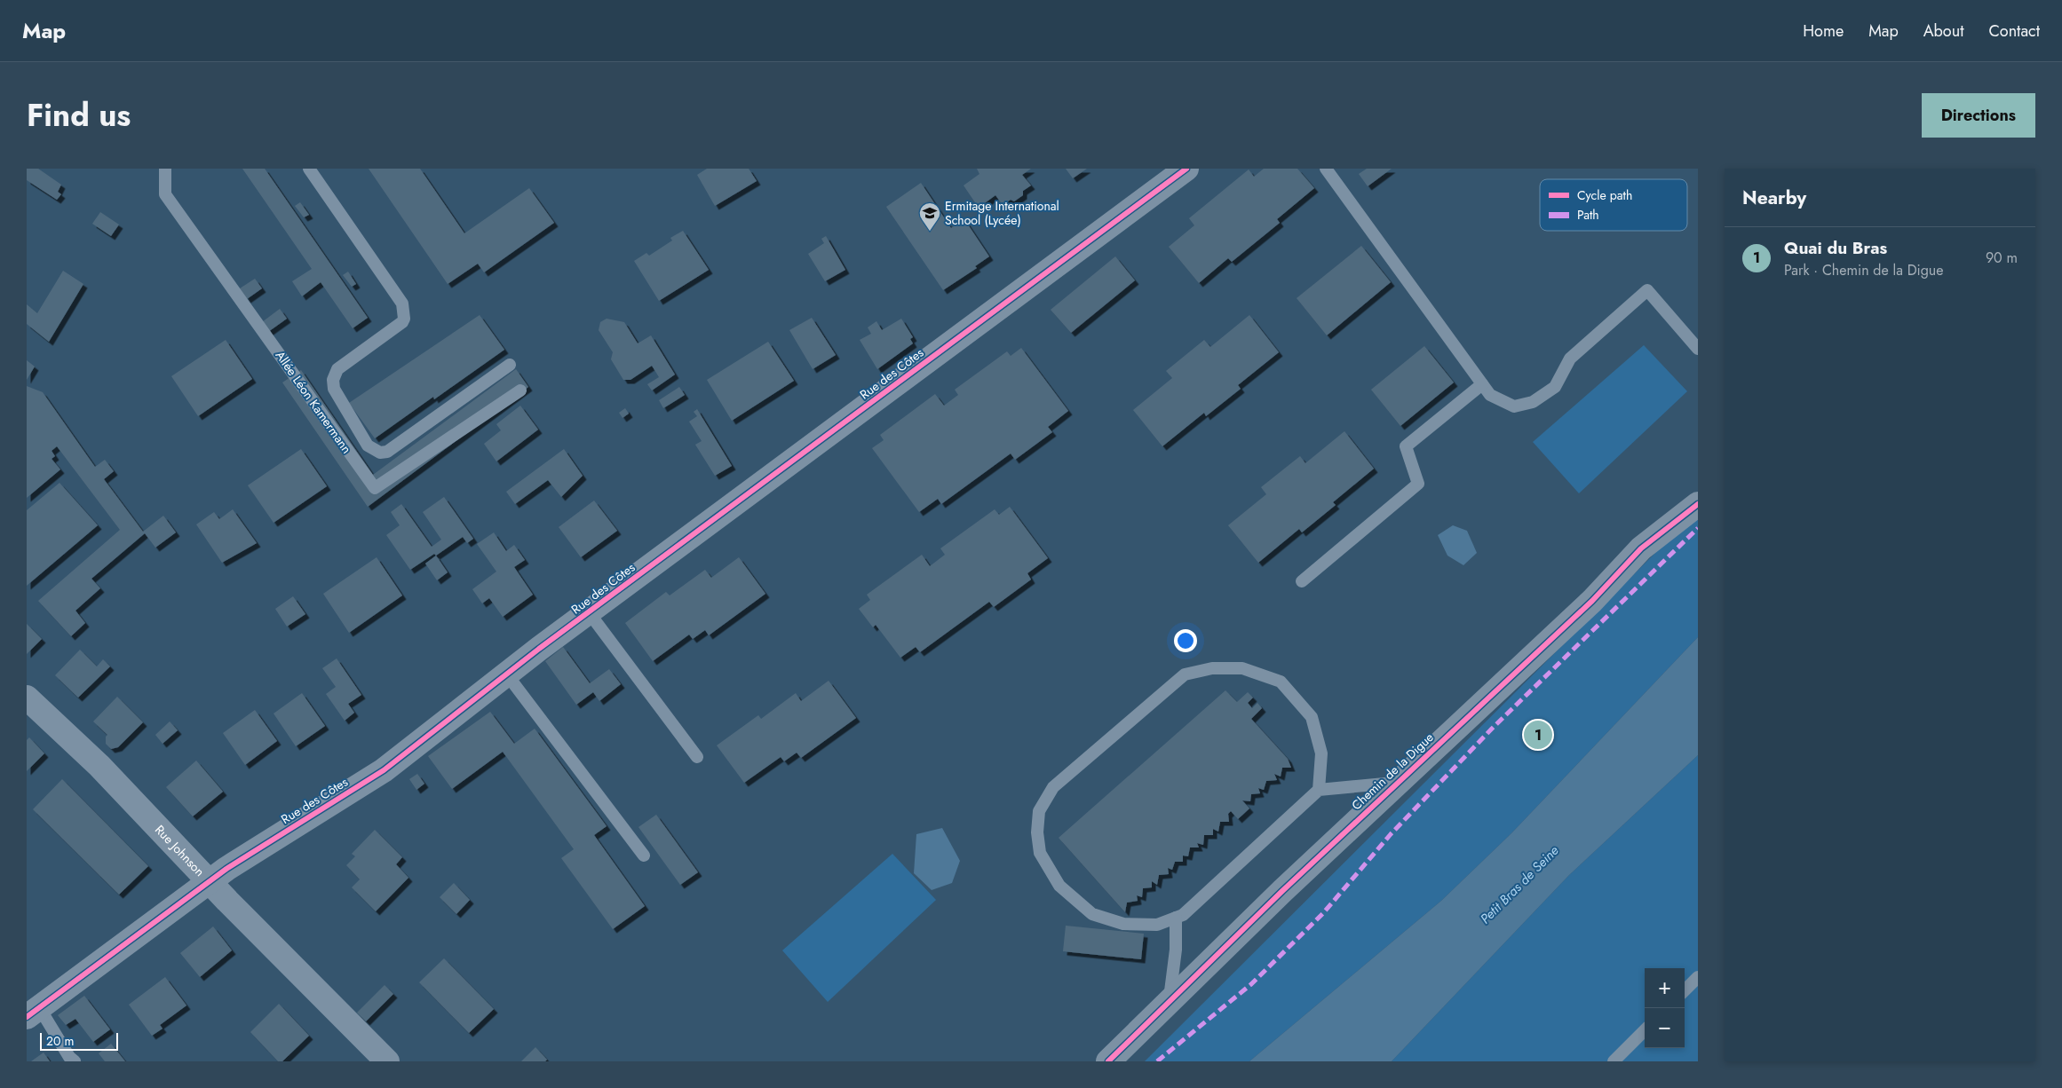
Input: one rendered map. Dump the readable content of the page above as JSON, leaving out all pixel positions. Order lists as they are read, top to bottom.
{
  "streets": {
    "street": ["Rue des Côtes", "Chemin de la Digue", "Rue Johnson"],
    "lane": ["Allée Léon Kamermann"]
  },
  "crossings": [
    ["Rue des Côtes", "Rue Johnson"]
  ],
  "water": ["Petit Bras de Seine"],
  "places": {
    "school or university": ["Ermitage International School (Lycée)"]
  },
  "legend": ["Cycle path", "Path"],
  "scale_bar": "20 m",
  "page": {
    "header": "Map",
    "nav": [
      "Home",
      "Map",
      "About",
      "Contact"
    ],
    "title": "Find us",
    "buttons": "Directions",
    "heading": "Nearby",
    "list": [
      {
        "mark": "1",
        "name": "Quai du Bras",
        "note": "Park · Chemin de la Digue",
        "value": "90 m"
      }
    ],
    "pins": "1",
    "map_buttons": ["+", "−"],
    "scale": "20 m"
  }
}
